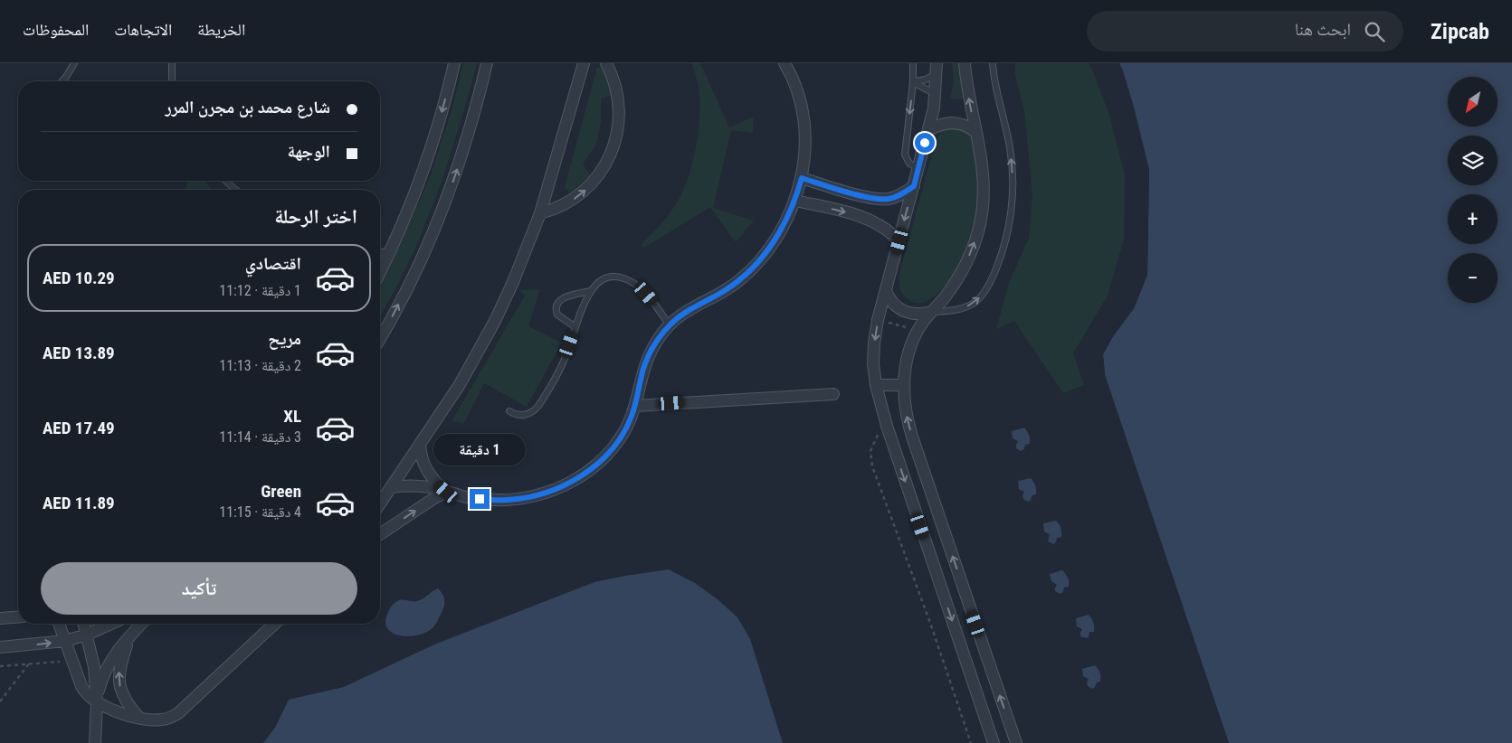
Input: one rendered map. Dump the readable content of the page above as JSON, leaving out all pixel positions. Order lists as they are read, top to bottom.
{
  "north": "bottom left",
  "page": {
    "header": "Zipcab",
    "search": "ابحث هنا",
    "nav": ["الخريطة", "الاتجاهات", "المحفوظات"],
    "map_buttons": ["+", "−"],
    "banner": ["شارع محمد بن مجرن المرر", "الوجهة"],
    "heading": "اختر الرحلة",
    "list": [
      {
        "name": "اقتصادي",
        "note": "1 دقيقة · 11:12",
        "value": "AED 10.29"
      },
      {
        "name": "مريح",
        "note": "2 دقيقة · 11:13",
        "value": "AED 13.89"
      },
      {
        "name": "XL",
        "note": "3 دقيقة · 11:14",
        "value": "AED 17.49"
      },
      {
        "name": "Green",
        "note": "4 دقيقة · 11:15",
        "value": "AED 11.89"
      }
    ],
    "bubble": "1 دقيقة",
    "buttons": "تأكيد"
  }
}
